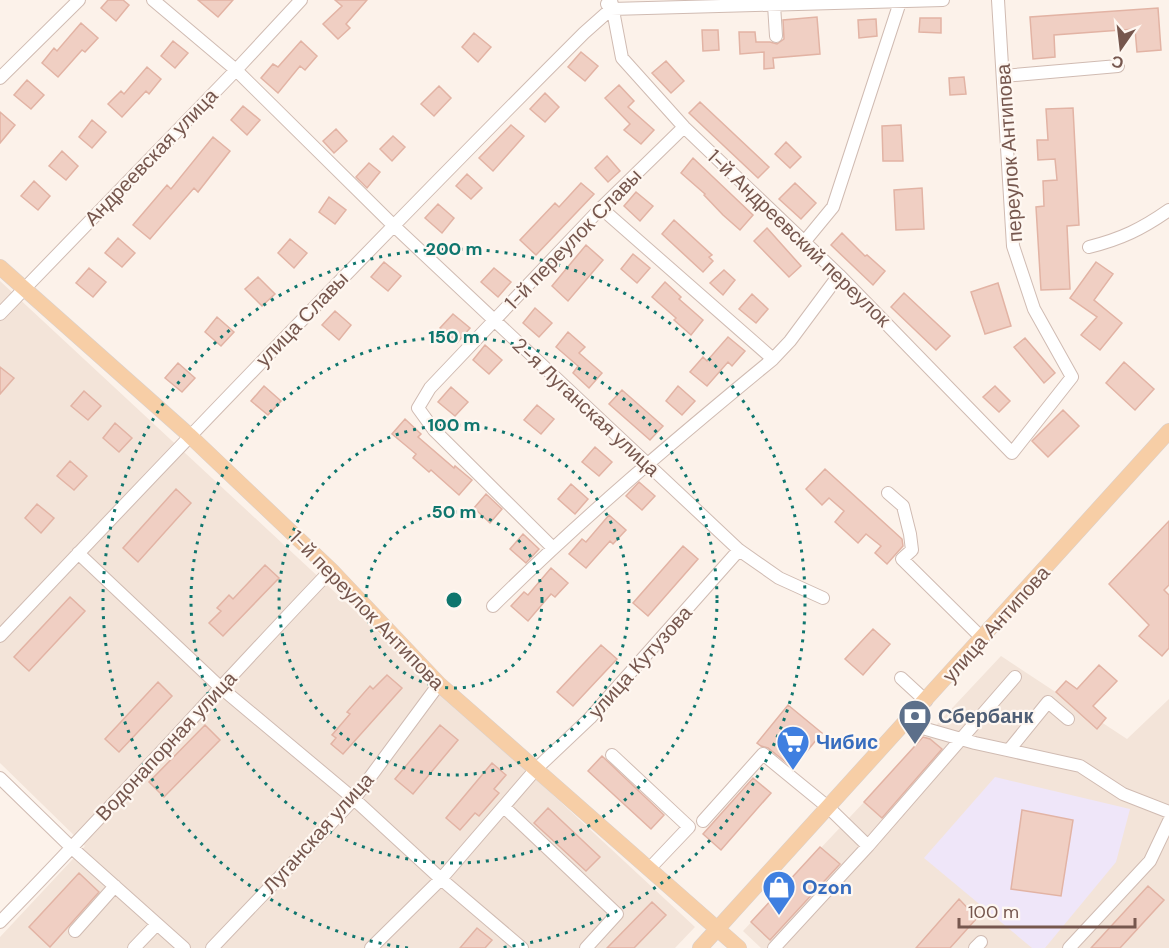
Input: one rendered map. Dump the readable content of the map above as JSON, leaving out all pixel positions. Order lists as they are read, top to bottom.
{
  "streets": {
    "main road": ["1-й переулок Антипова", "улица Антипова"],
    "street": [
      "переулок Антипова",
      "Андреевская улица",
      "1-й Андреевский переулок",
      "1-й переулок Славы",
      "улица Славы",
      "2-я Луганская улица",
      "улица Кутузова",
      "Водонапорная улица",
      "Луганская улица"
    ]
  },
  "crossings": [
    ["переулок Антипова", "1-й Андреевский переулок"],
    ["Андреевская улица", "2-я Луганская улица"],
    ["Андреевская улица", "1-й переулок Антипова"],
    ["1-й Андреевский переулок", "1-й переулок Славы"],
    ["1-й Андреевский переулок", "улица Славы"],
    ["1-й переулок Славы", "2-я Луганская улица"],
    ["улица Славы", "2-я Луганская улица"],
    ["улица Славы", "1-й переулок Антипова"],
    ["2-я Луганская улица", "улица Кутузова"],
    ["1-й переулок Антипова", "улица Антипова"],
    ["1-й переулок Антипова", "улица Кутузова"],
    ["1-й переулок Антипова", "Водонапорная улица"],
    ["1-й переулок Антипова", "Луганская улица"]
  ],
  "places": {
    "bank": ["Сбербанк"],
    "supermarket": ["Чибис"],
    "shop": ["Ozon"]
  },
  "scale_bar": "100 m",
  "north": "bottom",
  "rings": [
    "200 m",
    "150 m",
    "100 m",
    "50 m"
  ]
}
